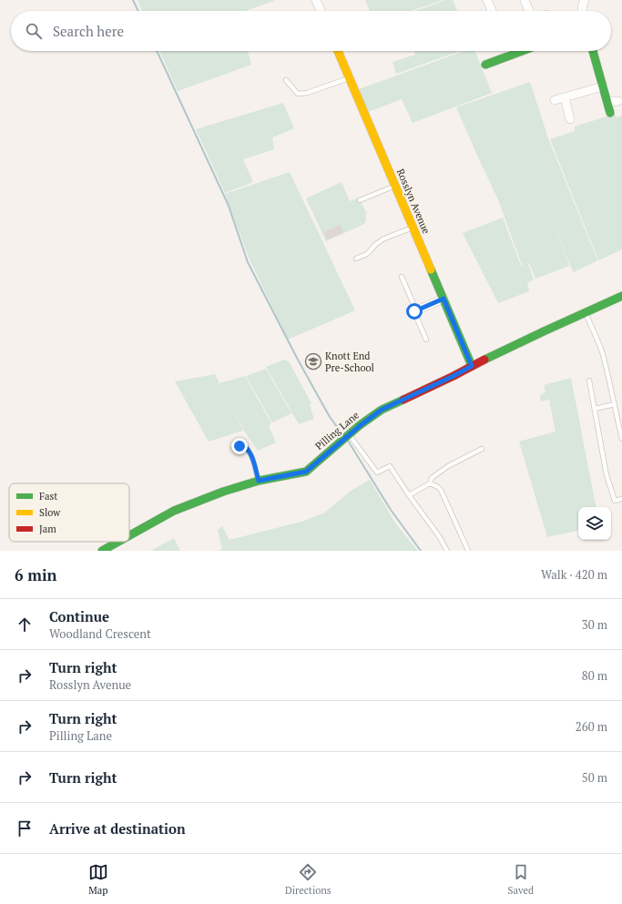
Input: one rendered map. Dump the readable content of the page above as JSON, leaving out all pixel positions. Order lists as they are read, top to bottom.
{
  "streets": {
    "street": ["Rosslyn Avenue", "Pilling Lane"]
  },
  "crossings": [
    ["Rosslyn Avenue", "Pilling Lane"]
  ],
  "places": {
    "school or university": ["Knott End Pre-School"]
  },
  "legend": ["Fast", "Slow", "Jam"],
  "page": {
    "search": "Search here",
    "heading": ["6 min", "Walk · 420 m"],
    "list": [
      ["Continue", "Woodland Crescent", "30 m"],
      ["Turn right", "Rosslyn Avenue", "80 m"],
      ["Turn right", "Pilling Lane", "260 m"],
      ["Turn right", "50 m"],
      "Arrive at destination"
    ],
    "nav": ["Map", "Directions", "Saved"]
  }
}
